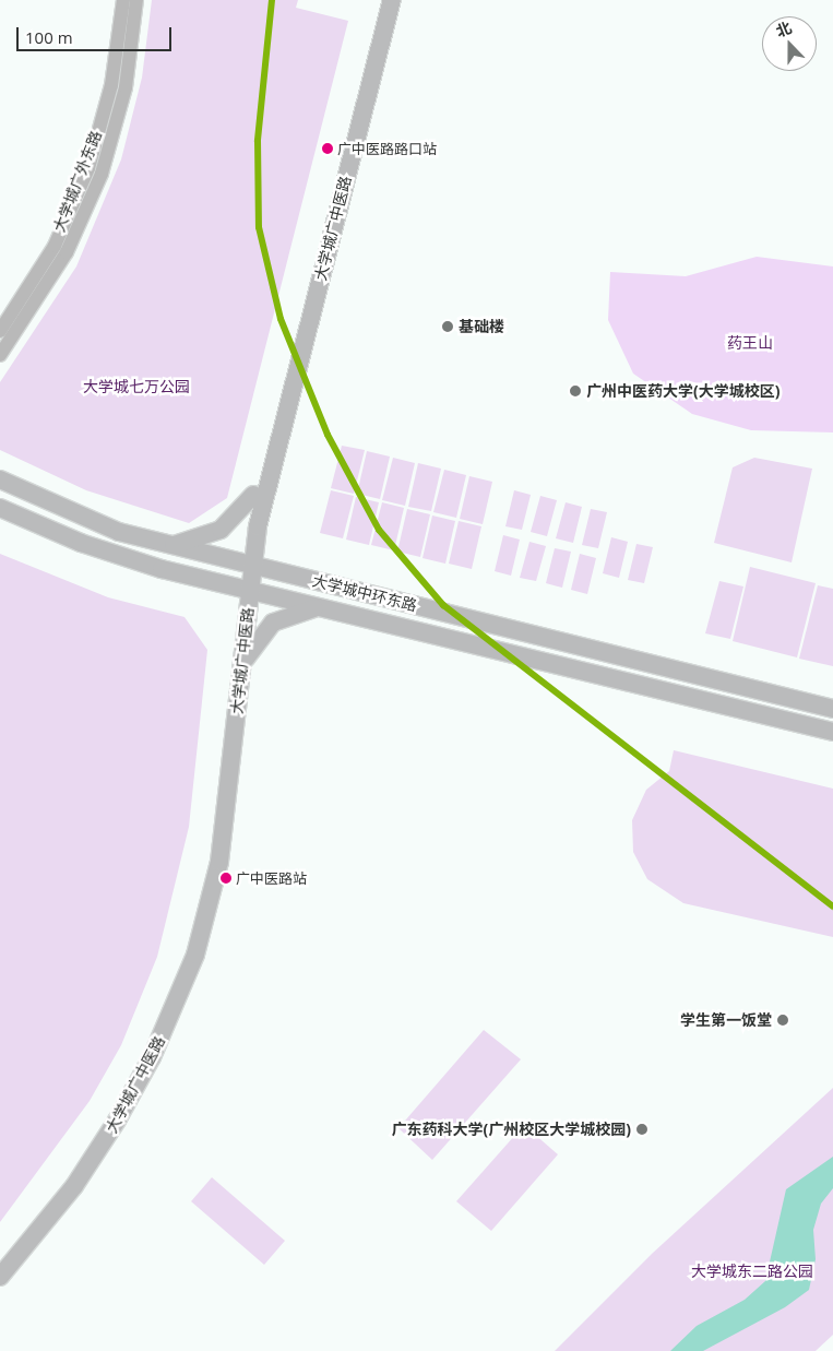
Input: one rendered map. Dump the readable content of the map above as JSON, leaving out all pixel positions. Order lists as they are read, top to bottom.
{
  "streets": {
    "main road": ["大学城广中医路", "大学城中环东路"],
    "street": ["大学城广外东路"]
  },
  "crossings": [
    ["大学城广中医路", "大学城中环东路"]
  ],
  "parks": ["药王山", "大学城七万公园", "大学城东二路公园"],
  "places": [
    "广中医路路口站",
    "基础楼",
    "广州中医药大学(大学城校区)",
    "广中医路站",
    "学生第一饭堂",
    "广东药科大学(广州校区大学城校园)"
  ],
  "scale_bar": "100 m",
  "north": "top"
}
